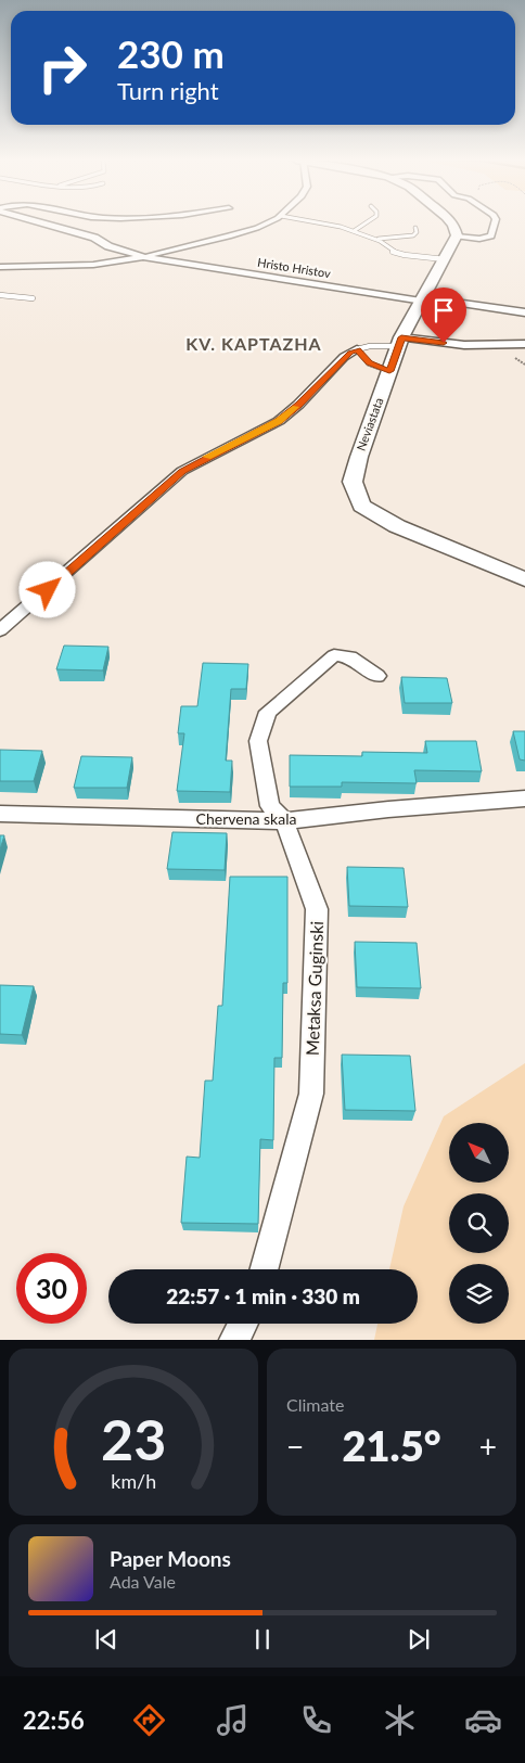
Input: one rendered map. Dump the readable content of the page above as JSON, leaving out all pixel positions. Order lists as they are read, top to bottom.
{
  "streets": {
    "street": [
      "Hristo Hristov",
      "Neviastata",
      "Chervena skala",
      "Metaksa Guginski"
    ]
  },
  "crossings": [
    ["Hristo Hristov", "Neviastata"],
    ["Chervena skala", "Metaksa Guginski"]
  ],
  "districts": ["KV. KAPTAZHA"],
  "north": "top left",
  "page": {
    "turn": ["230 m", "Turn right"],
    "limit": "30",
    "trip": "22:57 · 1 min · 330 m",
    "tile": "Climate",
    "heat": ["−", "21.5°", "+"],
    "song": ["Paper Moons", "Ada Vale"],
    "tabs": "22:56",
    "gauge": ["23", "km/h"]
  }
}
